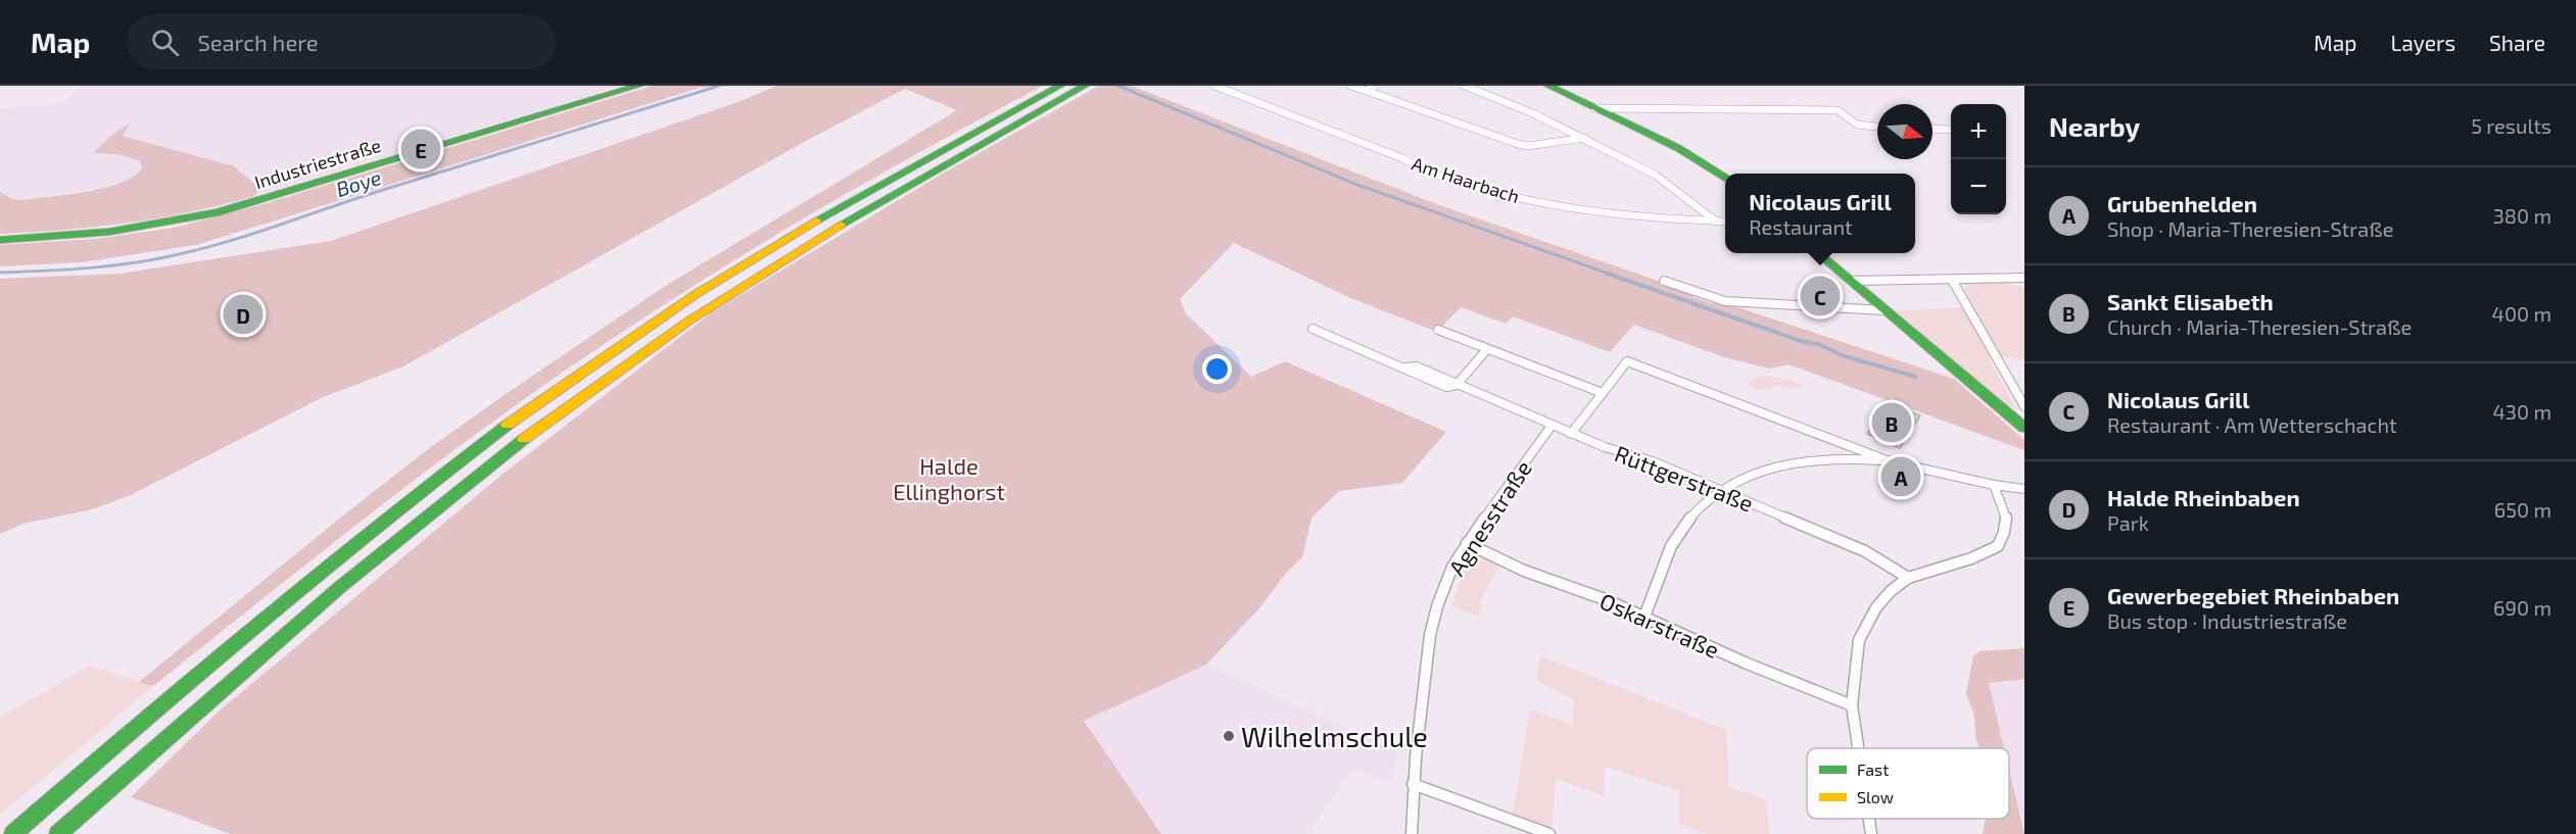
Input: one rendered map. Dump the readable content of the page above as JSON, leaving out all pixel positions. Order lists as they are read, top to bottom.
{
  "streets": {
    "main road": ["Industriestraße"],
    "street": [
      "Am Haarbach",
      "Rüttgerstraße",
      "Agnesstraße",
      "Oskarstraße"
    ]
  },
  "crossings": [
    ["Rüttgerstraße", "Agnesstraße"],
    ["Agnesstraße", "Oskarstraße"]
  ],
  "water": ["Boye"],
  "parks": ["Halde Ellinghorst"],
  "places": ["Wilhelmschule"],
  "legend": ["Fast", "Slow"],
  "north": "right",
  "page": {
    "header": "Map",
    "search": "Search here",
    "nav": ["Map", "Layers", "Share"],
    "heading": ["Nearby", "5 results"],
    "map_buttons": ["+", "−"],
    "pins": [
      "E",
      "C",
      "D",
      "B",
      "A"
    ],
    "list": [
      {
        "mark": "A",
        "name": "Grubenhelden",
        "note": "Shop · Maria-Theresien-Straße",
        "value": "380 m"
      },
      {
        "mark": "B",
        "name": "Sankt Elisabeth",
        "note": "Church · Maria-Theresien-Straße",
        "value": "400 m"
      },
      {
        "mark": "C",
        "name": "Nicolaus Grill",
        "note": "Restaurant · Am Wetterschacht",
        "value": "430 m"
      },
      {
        "mark": "D",
        "name": "Halde Rheinbaben",
        "note": "Park",
        "value": "650 m"
      },
      {
        "mark": "E",
        "name": "Gewerbegebiet Rheinbaben",
        "note": "Bus stop · Industriestraße",
        "value": "690 m"
      }
    ],
    "popup": ["Nicolaus Grill", "Restaurant"]
  }
}
